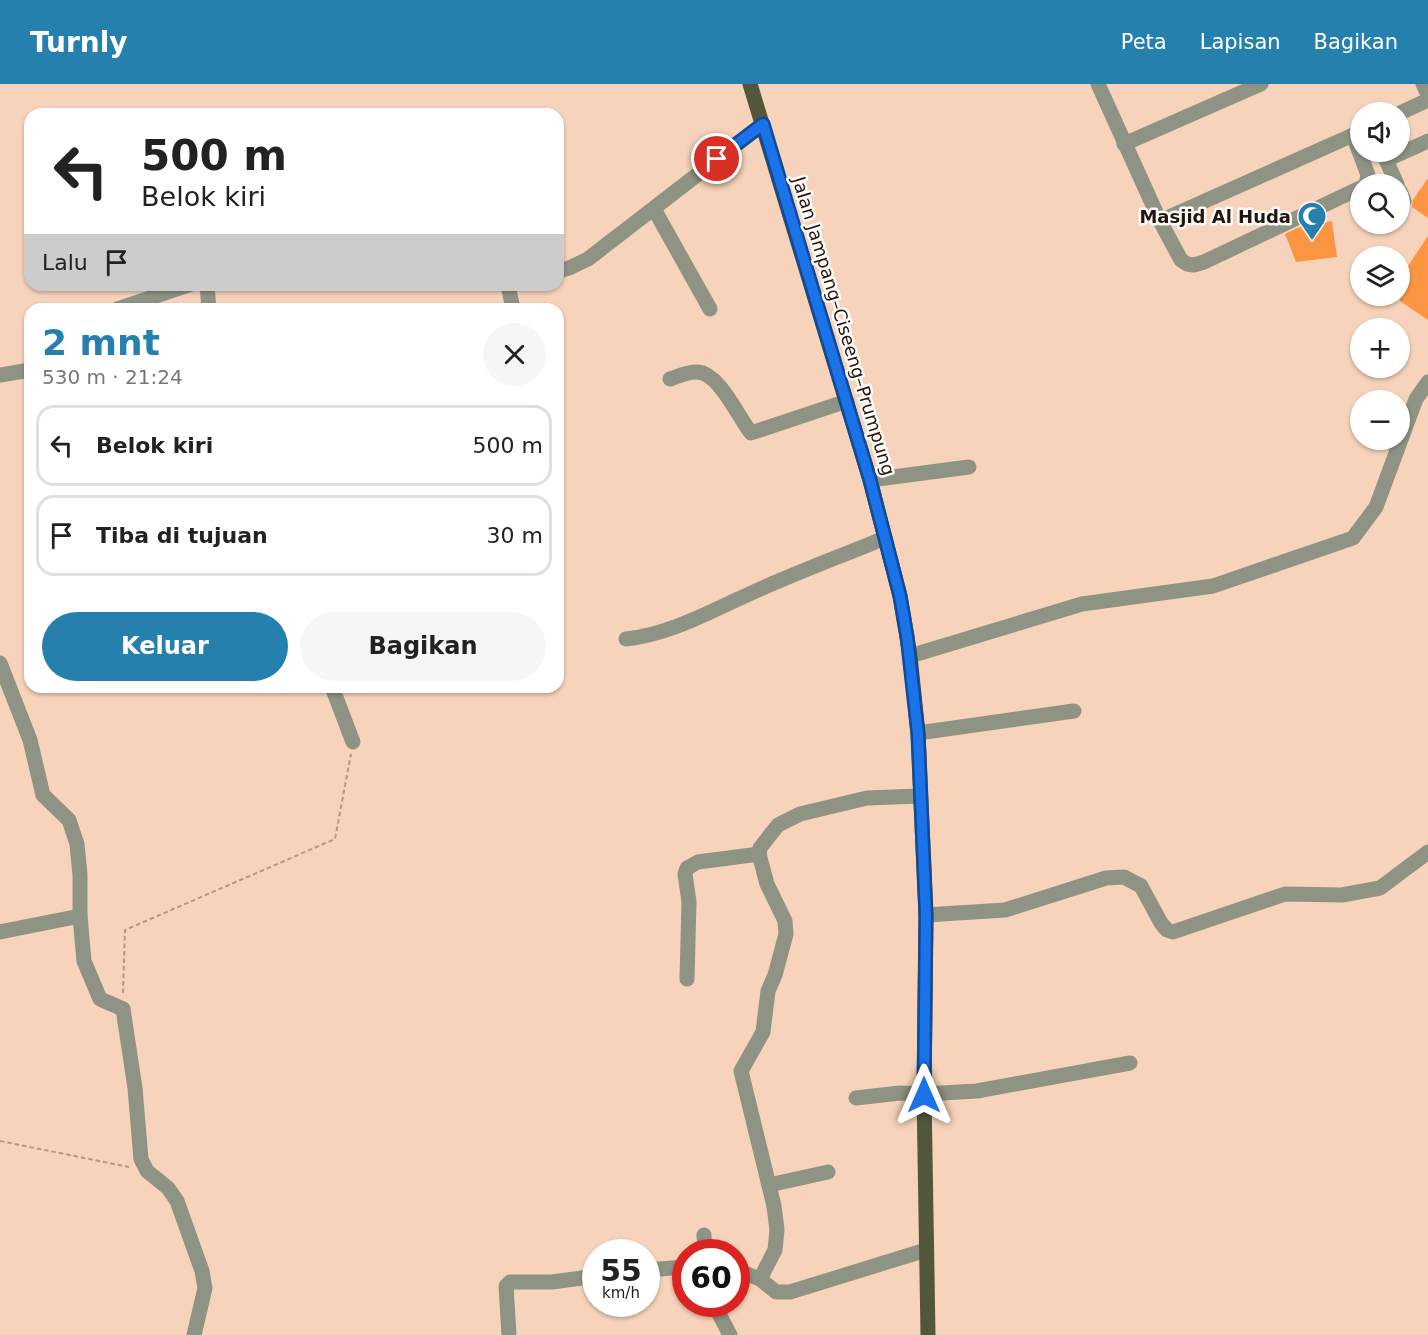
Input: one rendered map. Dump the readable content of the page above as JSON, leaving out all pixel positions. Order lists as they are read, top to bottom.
{
  "streets": {
    "main road": ["Jalan Jampang–Ciseeng–Prumpung"]
  },
  "places": {
    "mosque": ["Masjid Al Huda"]
  },
  "page": {
    "header": "Turnly",
    "nav": ["Peta", "Lapisan", "Bagikan"],
    "map_buttons": ["+", "−"],
    "turn": ["500 m", "Belok kiri"],
    "then": "Lalu",
    "heading": ["2 mnt", "530 m · 21:24"],
    "list": [
      {
        "name": "Belok kiri",
        "value": "500 m"
      },
      {
        "name": "Tiba di tujuan",
        "value": "30 m"
      }
    ],
    "buttons": ["Keluar", "Bagikan"],
    "speed": "55 km/h",
    "limit": "60"
  }
}
